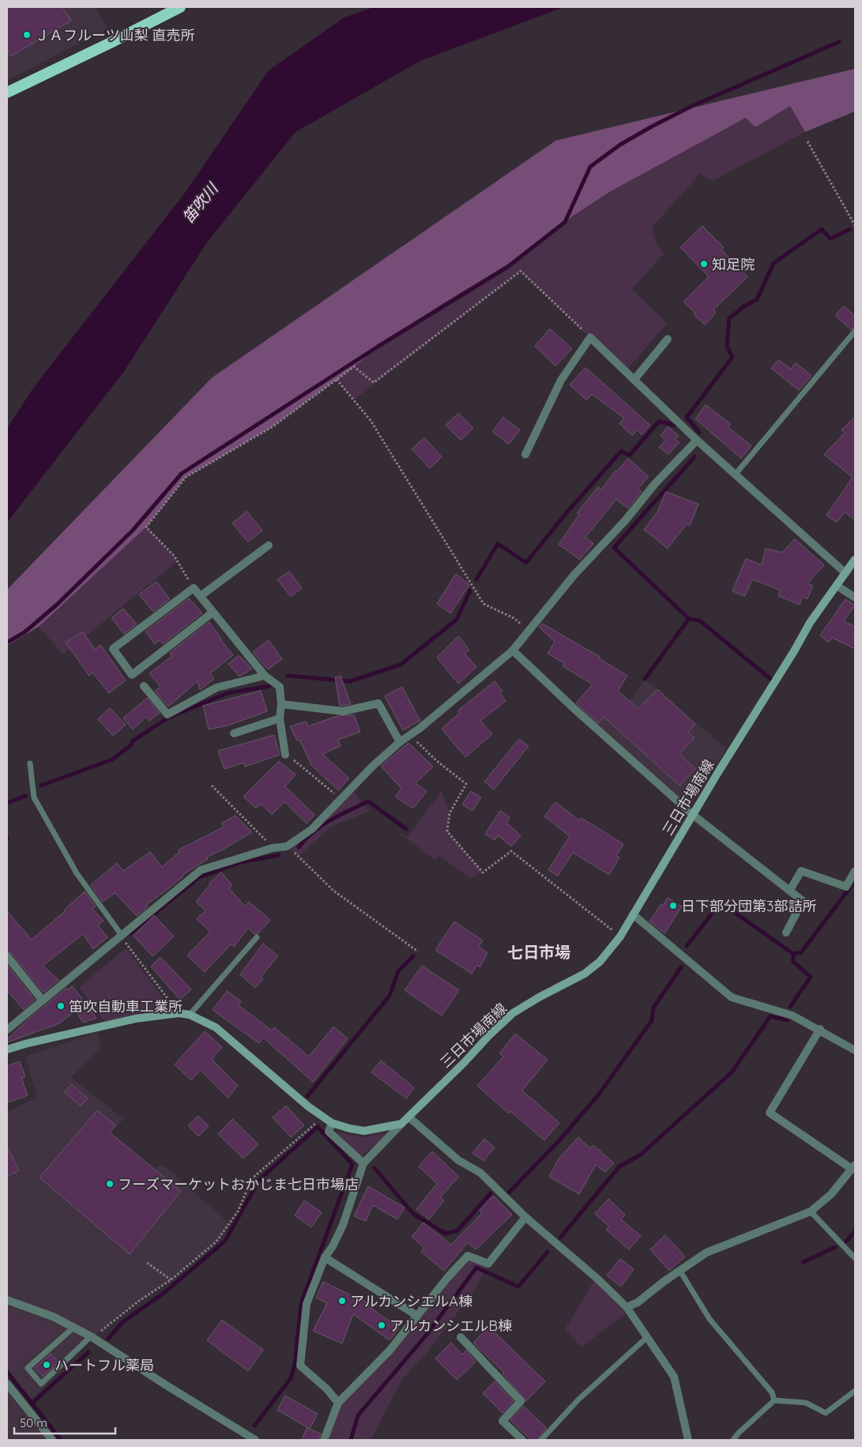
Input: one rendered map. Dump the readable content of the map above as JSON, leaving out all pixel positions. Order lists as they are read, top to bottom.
{
  "streets": {
    "main road": ["三日市場南線"]
  },
  "districts": ["七日市場"],
  "water": ["笛吹川"],
  "places": [
    "ＪＡフルーツ山梨 直売所",
    "知足院",
    "日下部分団第3部詰所",
    "笛吹自動車工業所",
    "フーズマーケットおかじま七日市場店",
    "アルカンシエルA棟",
    "アルカンシエルB棟",
    "ハートフル薬局"
  ],
  "scale_bar": "50 m"
}
